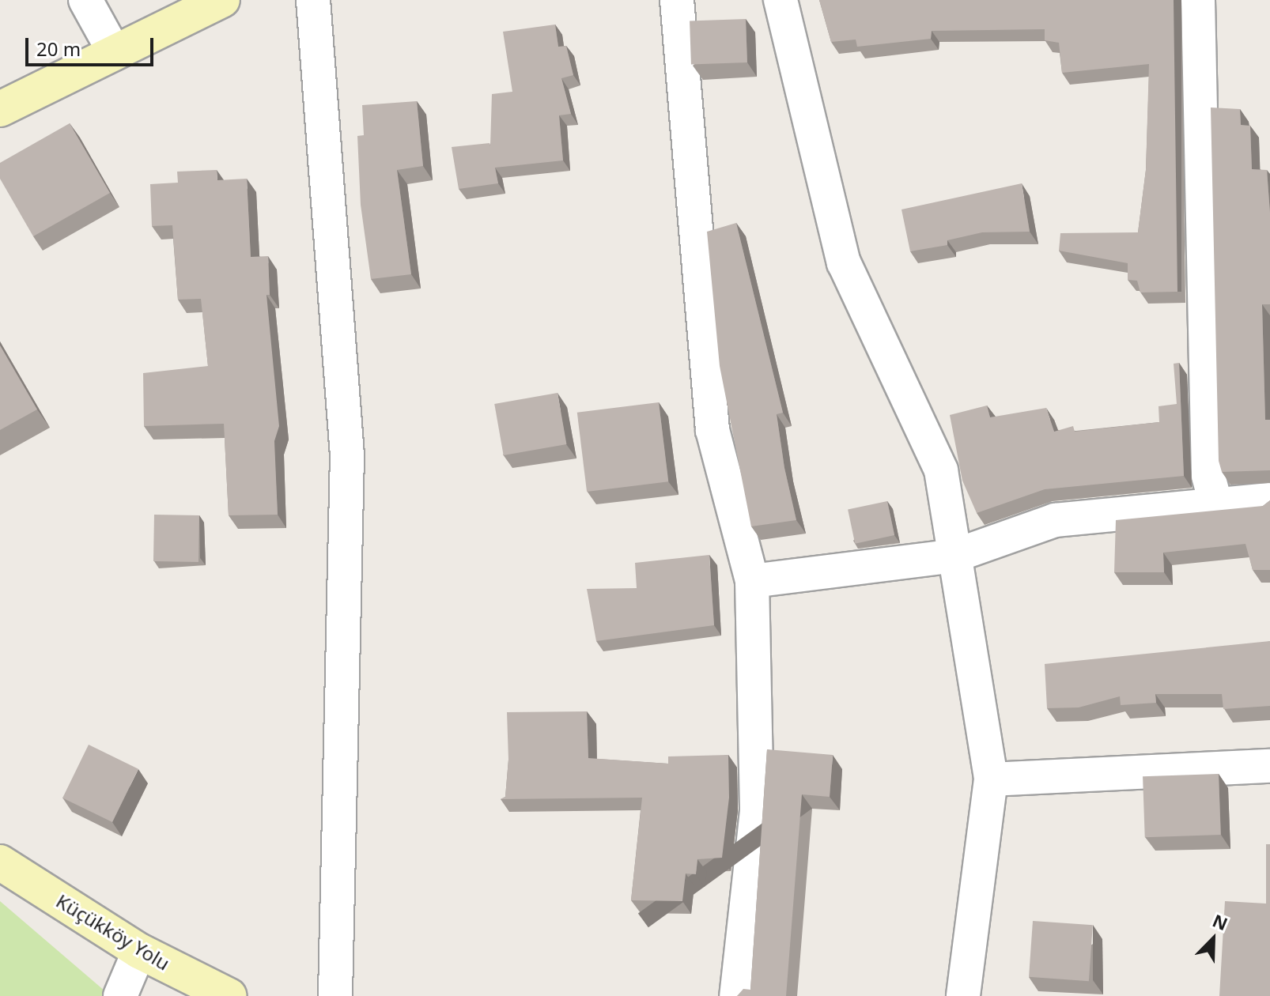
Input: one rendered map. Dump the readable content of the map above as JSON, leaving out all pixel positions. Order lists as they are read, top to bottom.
{
  "streets": {
    "main road": ["Küçükköy Yolu"]
  },
  "scale_bar": "20 m",
  "north": "top right"
}
